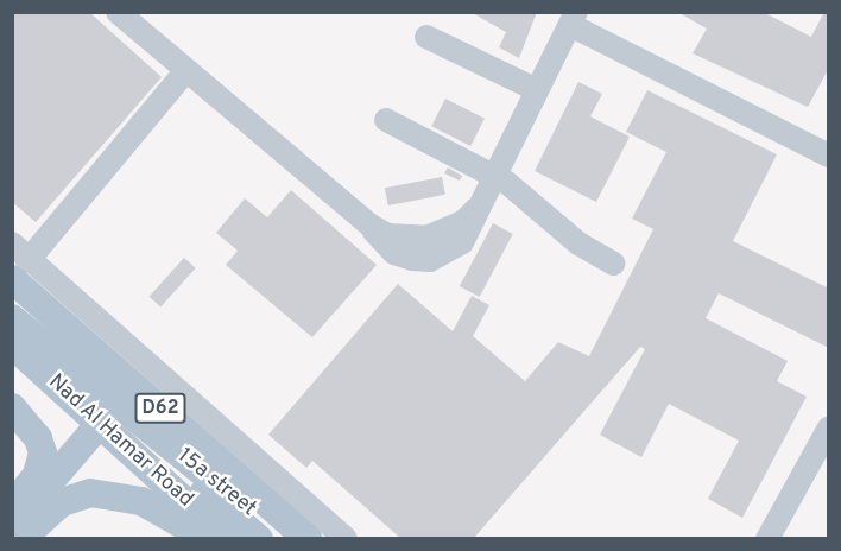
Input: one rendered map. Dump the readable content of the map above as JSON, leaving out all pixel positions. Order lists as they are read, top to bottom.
{
  "streets": {
    "main road": ["D62", "Nad Al Hamar Road", "15a street"]
  },
  "crossings": [
    ["Nad Al Hamar Road", "15a street"]
  ]
}
